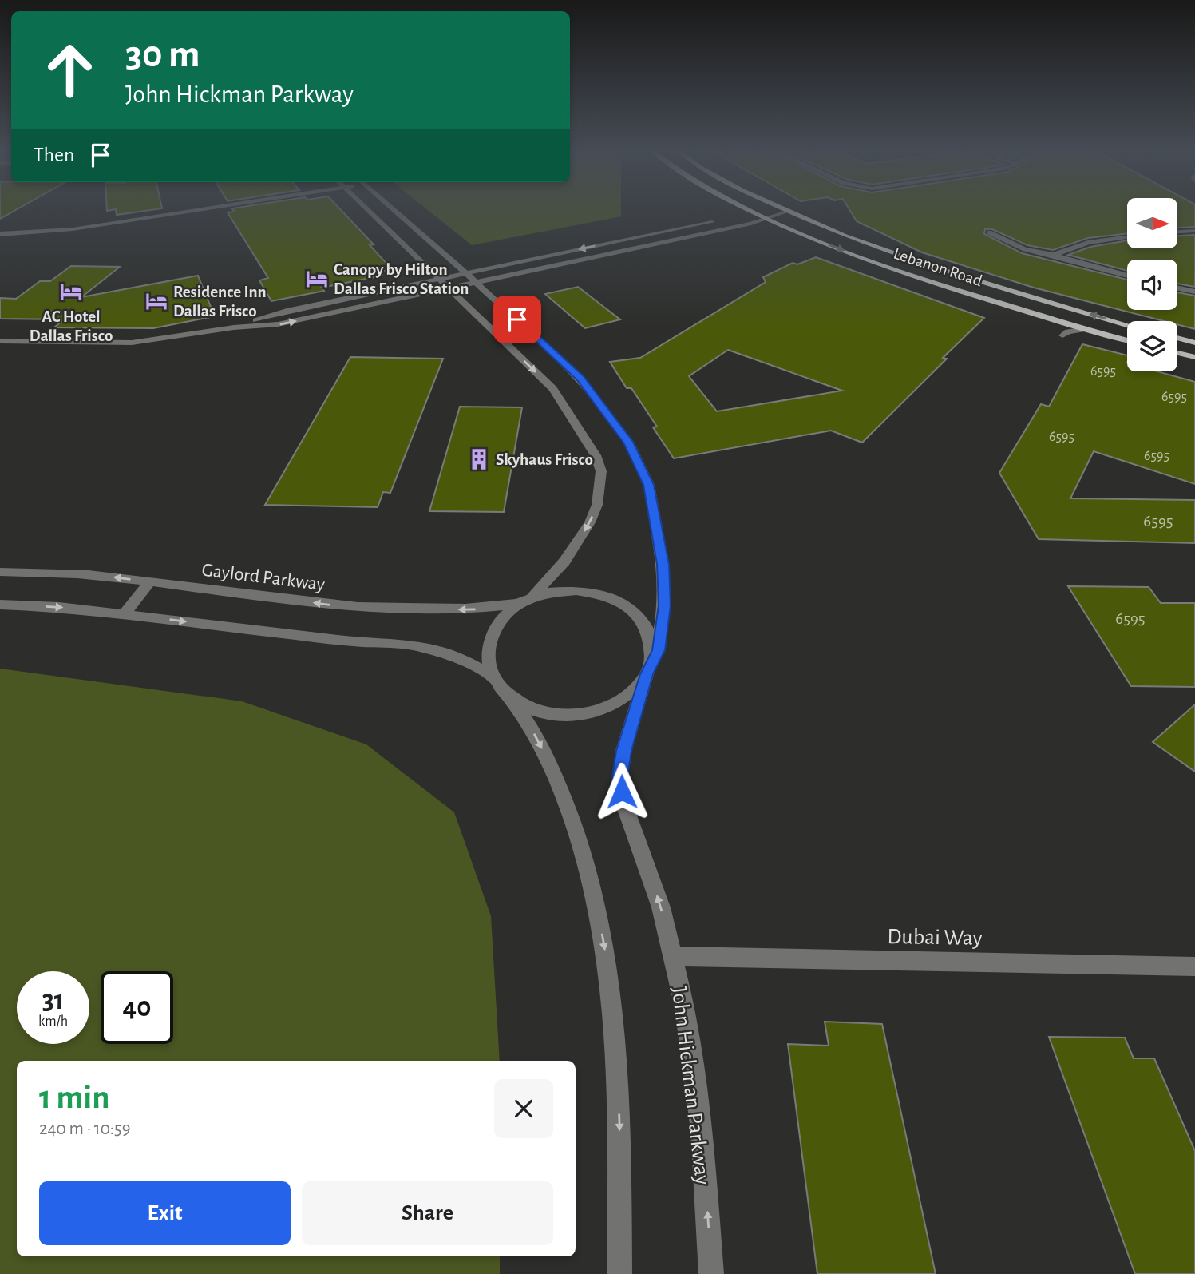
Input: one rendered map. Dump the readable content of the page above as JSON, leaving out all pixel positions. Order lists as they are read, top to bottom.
{
  "streets": {
    "main road": ["Lebanon Road"],
    "street": ["Gaylord Parkway", "Dubai Way", "John Hickman Parkway"]
  },
  "crossings": [
    ["Gaylord Parkway", "John Hickman Parkway"],
    ["Dubai Way", "John Hickman Parkway"]
  ],
  "places": {
    "hotel": ["Canopy by Hilton Dallas Frisco Station", "AC Hotel Dallas Frisco", "Residence Inn Dallas Frisco"],
    "building": ["Skyhaus Frisco"]
  },
  "house_numbers": [
    "6595",
    "6595",
    "6595",
    "6595",
    "6595",
    "6595"
  ],
  "north": "right",
  "page": {
    "turn": ["30 m", "John Hickman Parkway"],
    "then": "Then",
    "speed": "31 km/h",
    "limit": "40",
    "heading": ["1 min", "240 m · 10:59"],
    "buttons": ["Exit", "Share"]
  }
}
